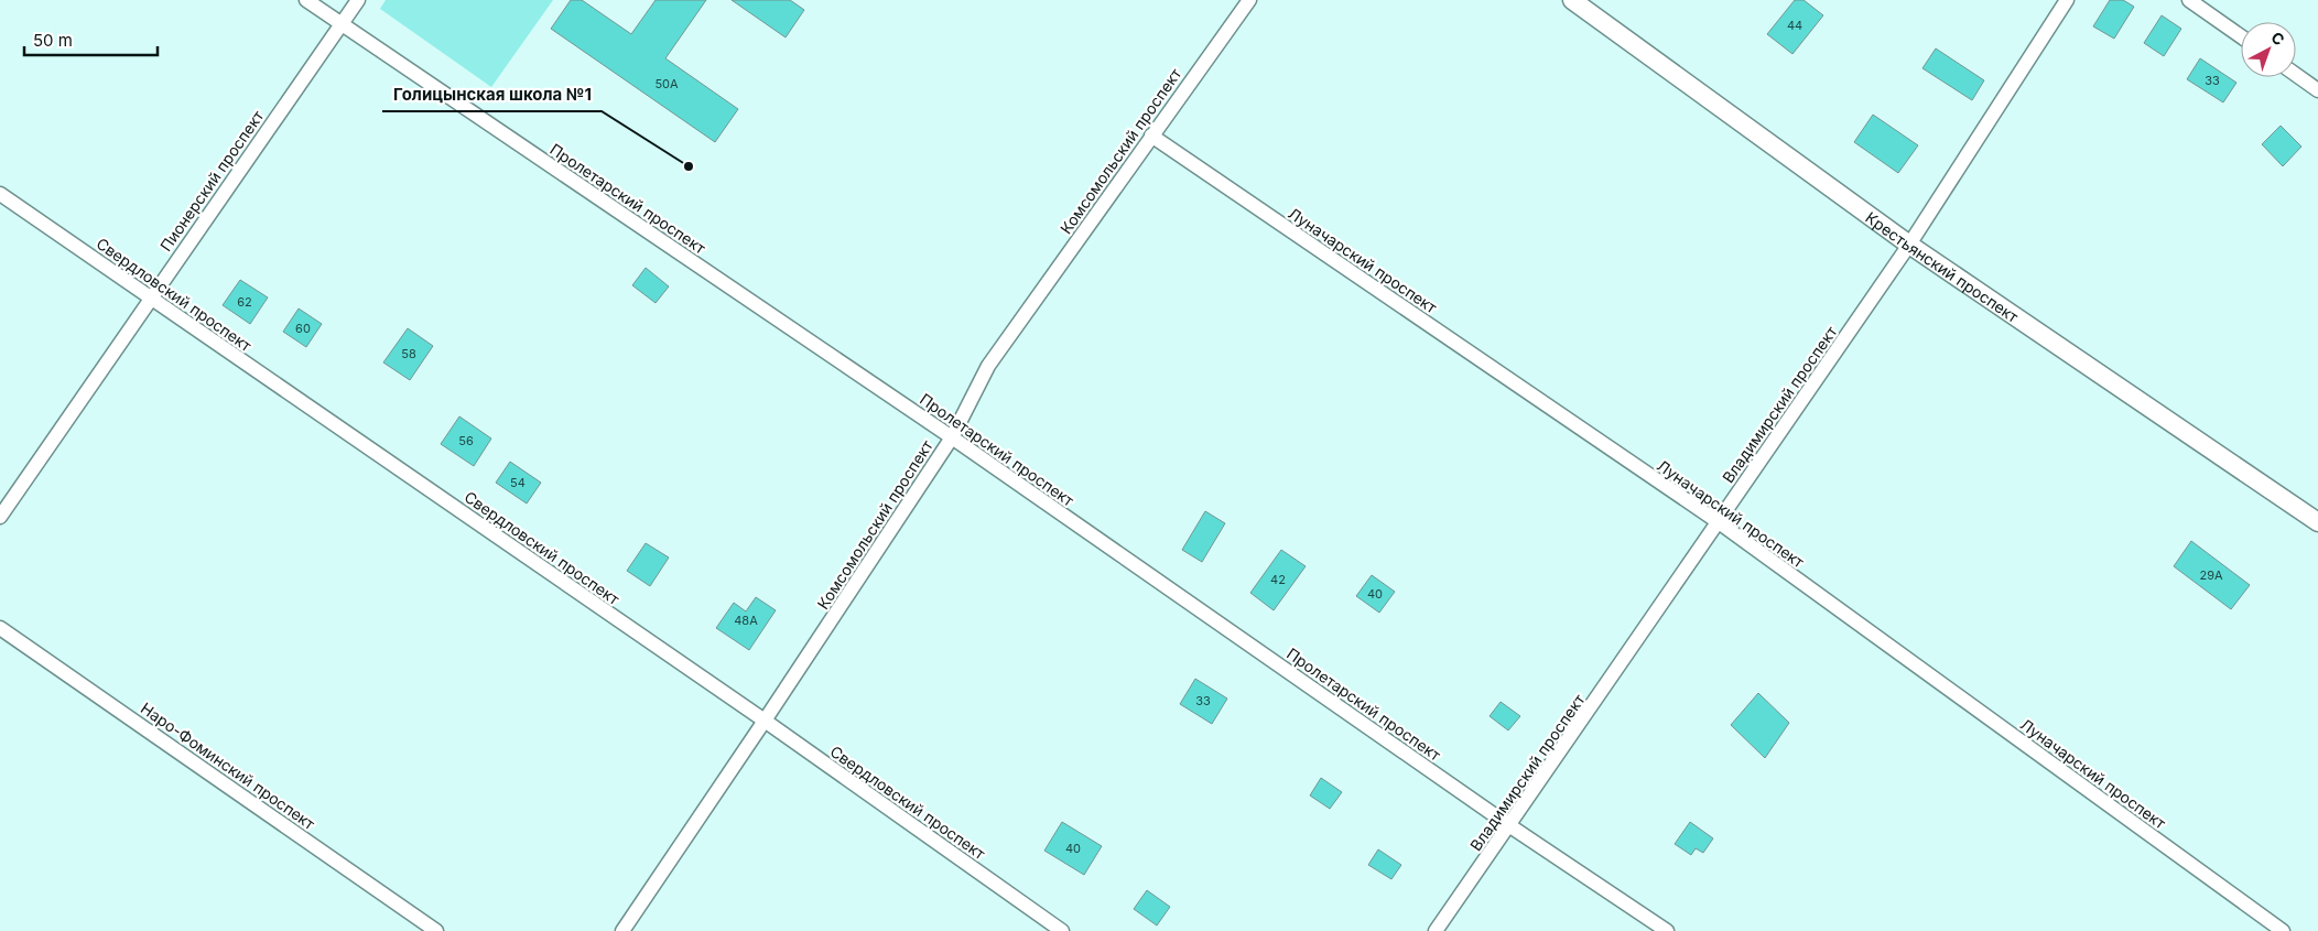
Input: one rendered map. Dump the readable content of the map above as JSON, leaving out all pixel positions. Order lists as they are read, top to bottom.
{
  "streets": {
    "street": [
      "Комсомольский проспект",
      "Пионерский проспект",
      "Пролетарский проспект",
      "Луначарский проспект",
      "Крестьянский проспект",
      "Свердловский проспект",
      "Владимирский проспект",
      "Наро-Фоминский проспект"
    ]
  },
  "crossings": [
    ["Комсомольский проспект", "Пролетарский проспект"],
    ["Комсомольский проспект", "Луначарский проспект"],
    ["Комсомольский проспект", "Свердловский проспект"],
    ["Пионерский проспект", "Пролетарский проспект"],
    ["Пионерский проспект", "Свердловский проспект"],
    ["Пролетарский проспект", "Владимирский проспект"],
    ["Луначарский проспект", "Владимирский проспект"],
    ["Крестьянский проспект", "Владимирский проспект"]
  ],
  "places": ["Голицынская школа №1"],
  "house_numbers": [
    "44",
    "33",
    "50А",
    "62",
    "60",
    "58",
    "56",
    "54",
    "29А",
    "42",
    "40",
    "48А",
    "33",
    "40"
  ],
  "scale_bar": "50 m",
  "north": "top right"
}
